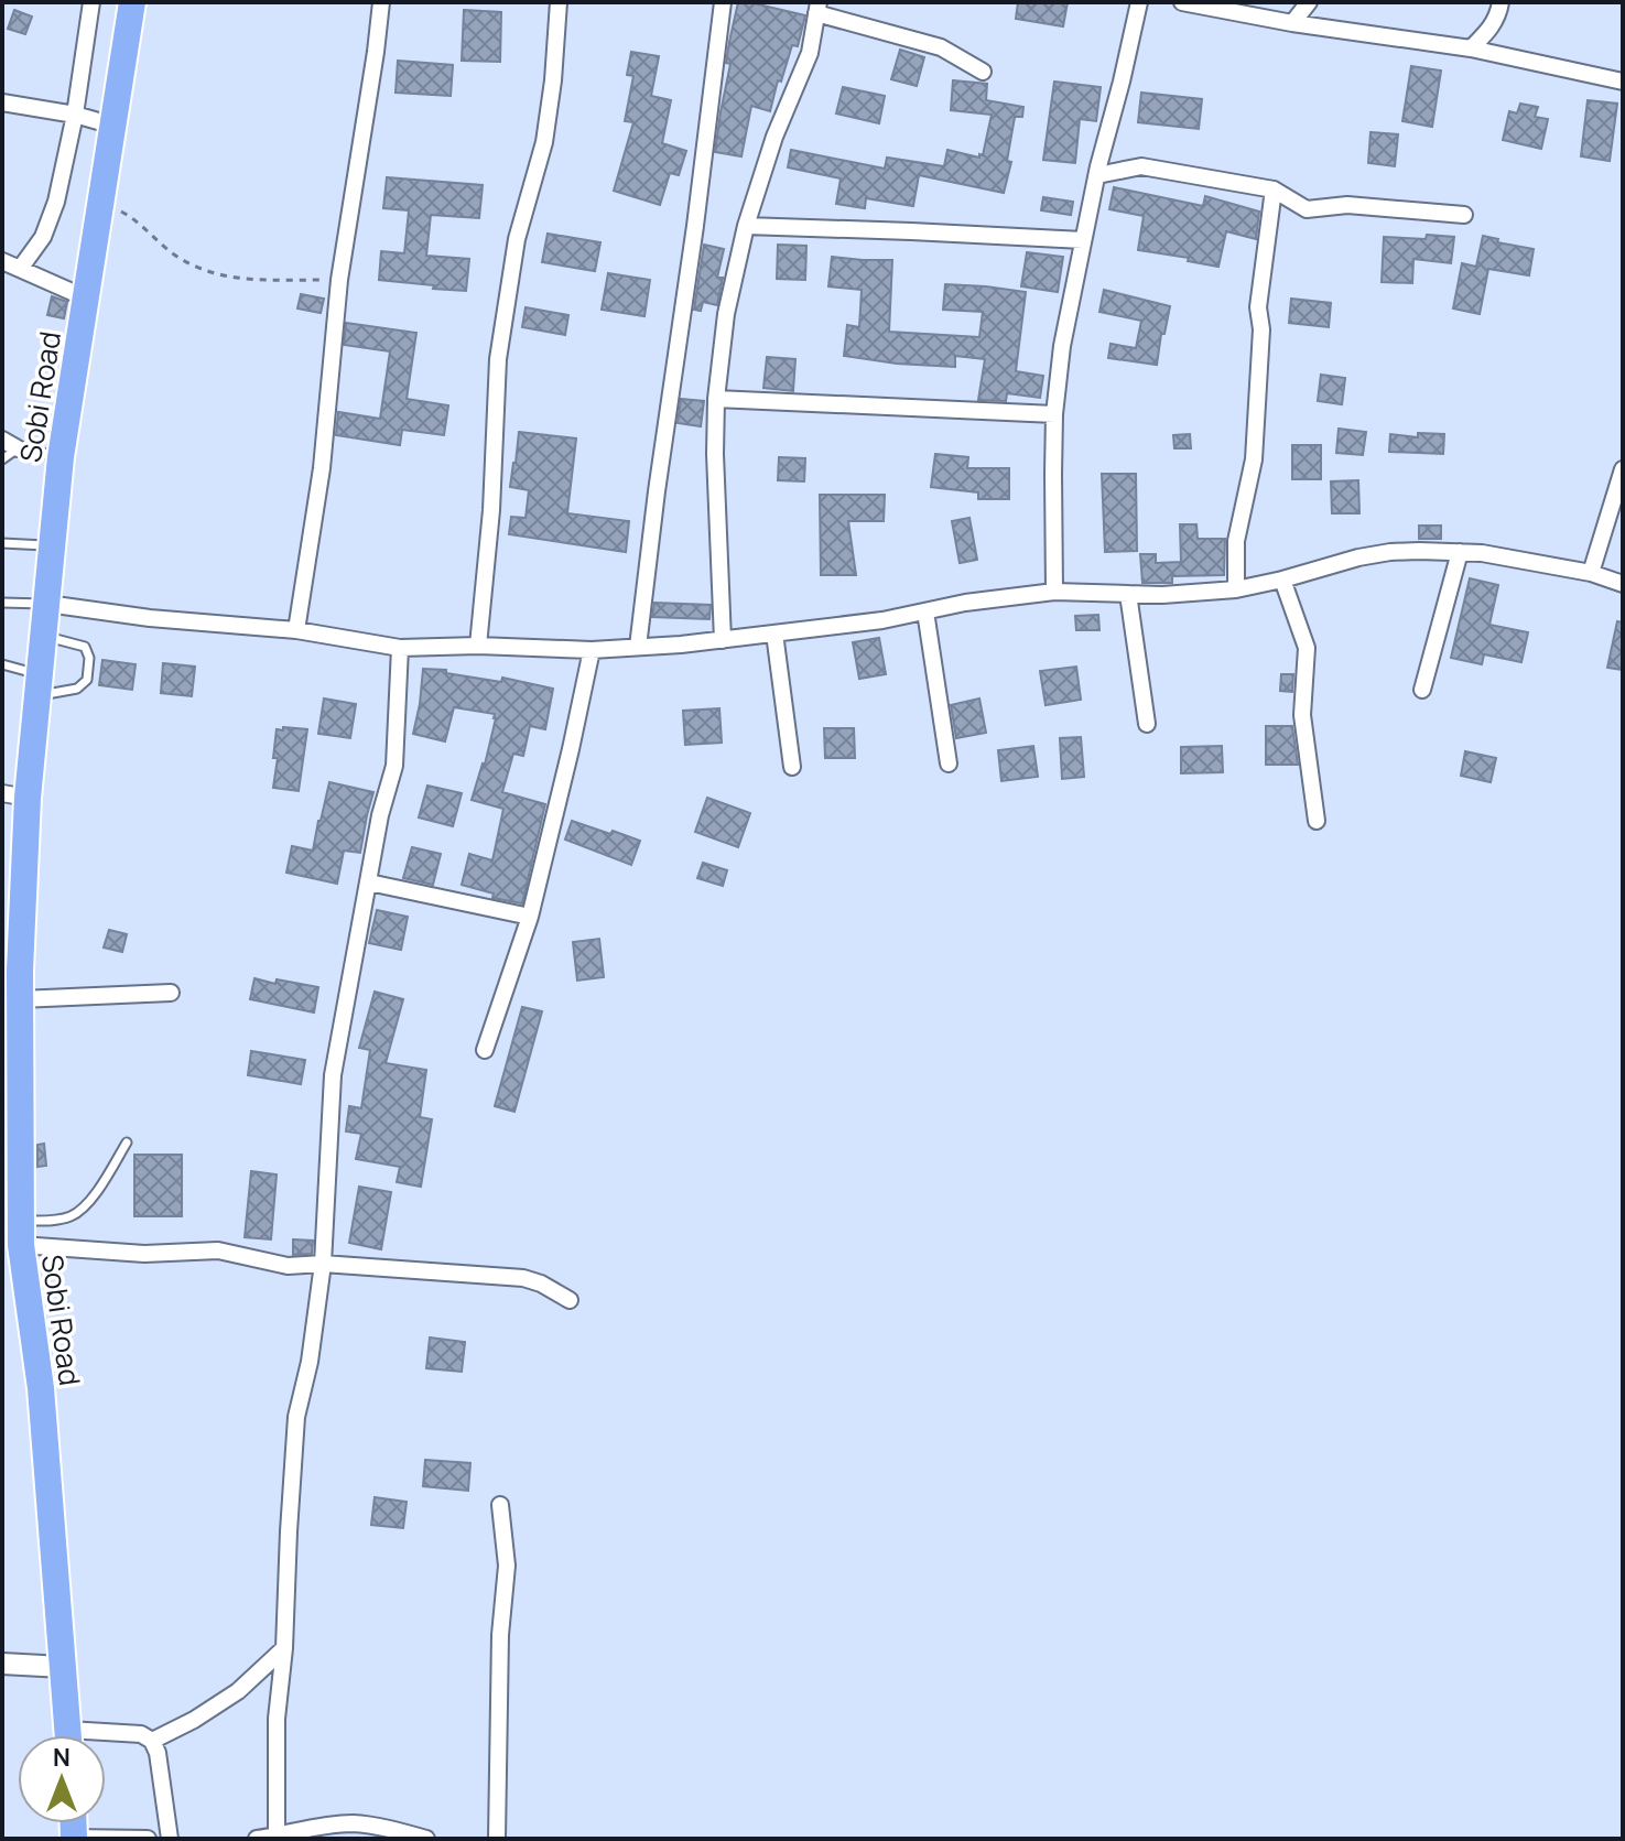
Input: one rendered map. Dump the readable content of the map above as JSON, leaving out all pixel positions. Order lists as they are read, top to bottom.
{
  "streets": {
    "highway": ["Sobi Road"]
  },
  "north": "top"
}
